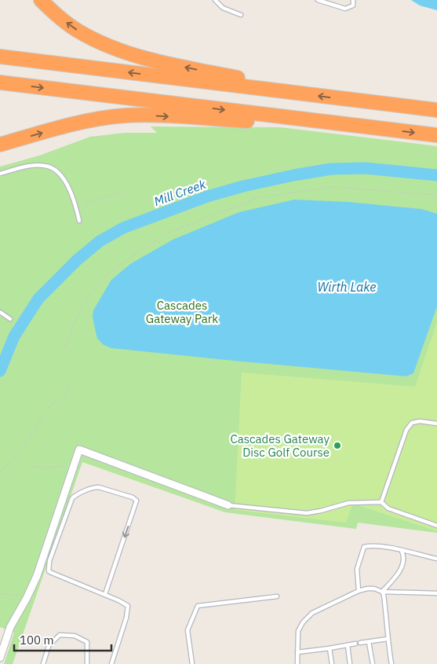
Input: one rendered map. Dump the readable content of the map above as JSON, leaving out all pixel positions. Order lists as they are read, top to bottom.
{
  "water": ["Mill Creek", "Wirth Lake"],
  "parks": ["Cascades Gateway Park"],
  "places": ["Cascades Gateway Disc Golf Course"],
  "scale_bar": "100 m"
}
